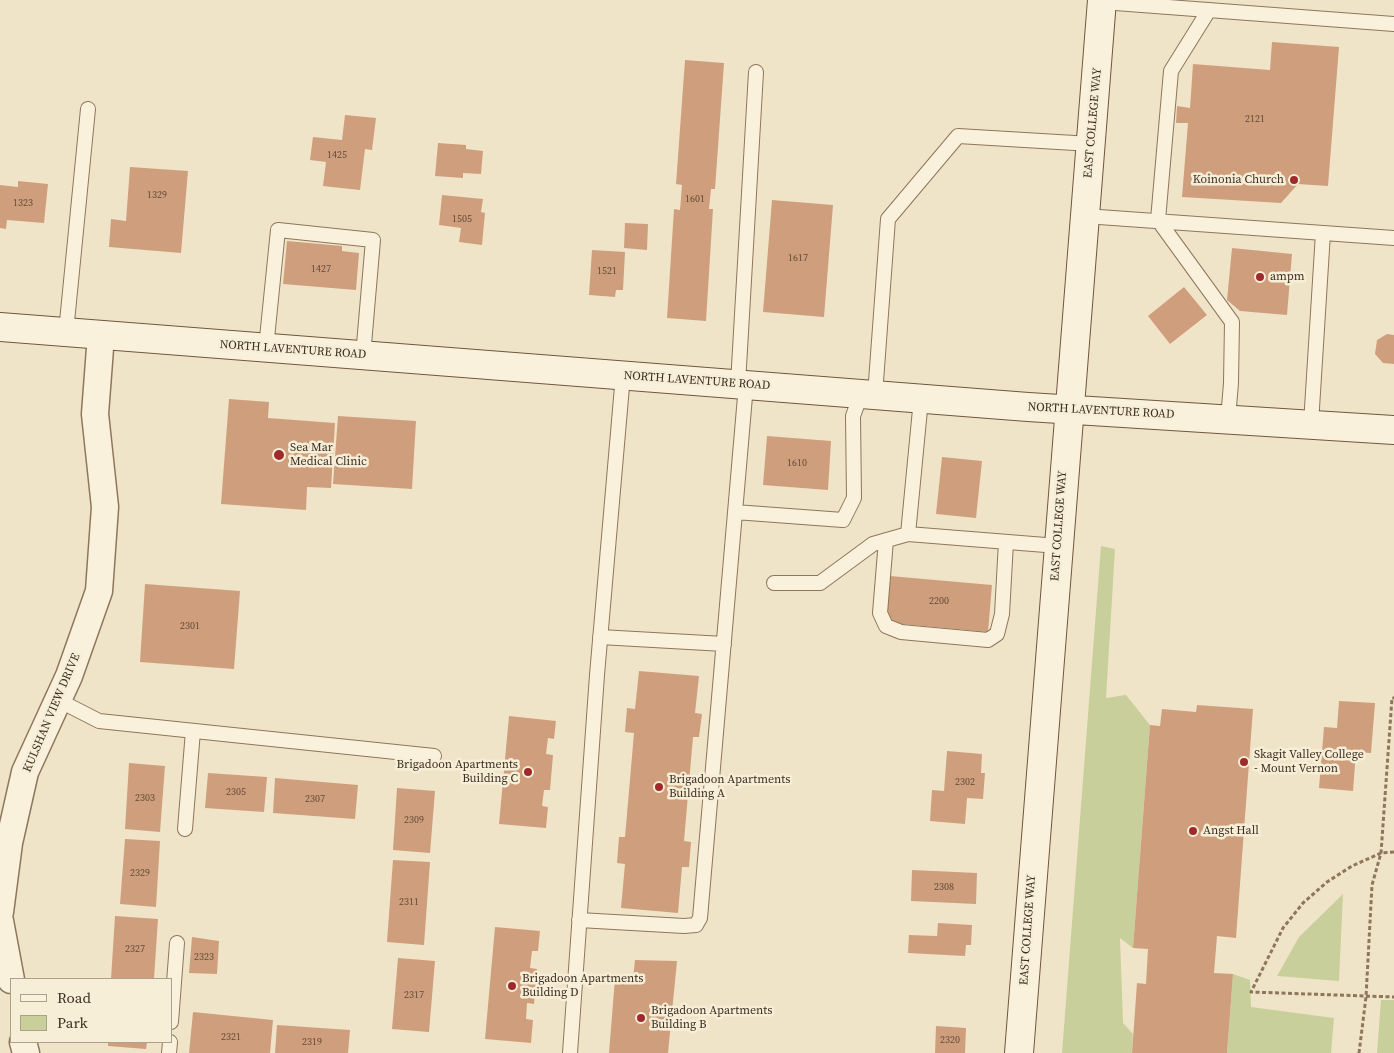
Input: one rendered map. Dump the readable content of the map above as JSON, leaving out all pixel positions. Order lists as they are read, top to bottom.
{
  "streets": {
    "street": ["EAST COLLEGE WAY", "NORTH LAVENTURE ROAD", "KULSHAN VIEW DRIVE"]
  },
  "crossings": [
    ["EAST COLLEGE WAY", "NORTH LAVENTURE ROAD"],
    ["NORTH LAVENTURE ROAD", "KULSHAN VIEW DRIVE"]
  ],
  "places": [
    "Koinonia Church",
    "ampm",
    "Sea Mar Medical Clinic",
    "Skagit Valley College - Mount Vernon",
    "Brigadoon Apartments Building C",
    "Brigadoon Apartments Building A",
    "Angst Hall",
    "Brigadoon Apartments Building D",
    "Brigadoon Apartments Building B"
  ],
  "house_numbers": [
    "2121",
    "1425",
    "1329",
    "1601",
    "1323",
    "1505",
    "1617",
    "1427",
    "1521",
    "1610",
    "2200",
    "2301",
    "2302",
    "2305",
    "2303",
    "2307",
    "2309",
    "2329",
    "2308",
    "2311",
    "2327",
    "2323",
    "2317",
    "2321",
    "2320",
    "2319"
  ],
  "legend": ["Road", "Park"]
}
